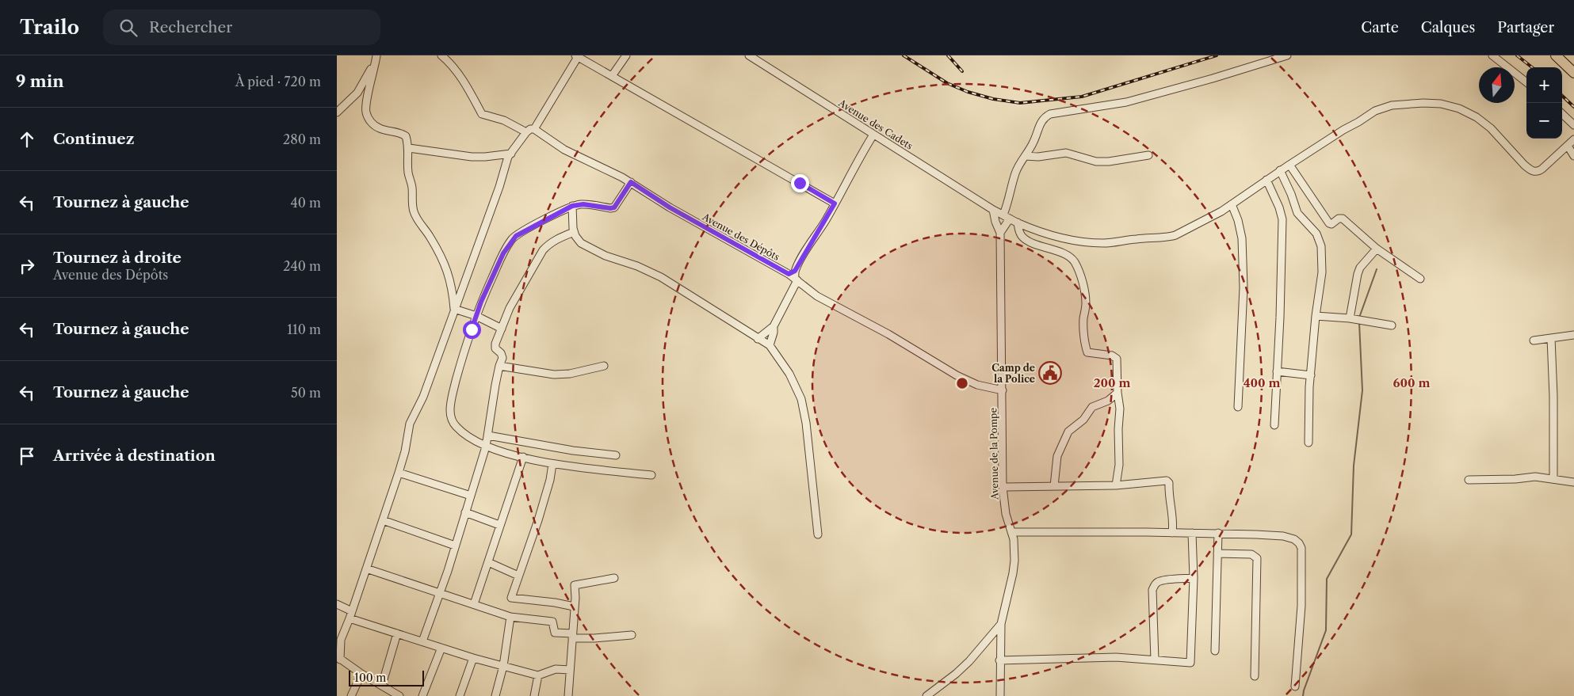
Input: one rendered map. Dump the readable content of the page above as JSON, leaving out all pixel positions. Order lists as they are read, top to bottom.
{
  "streets": {
    "street": ["Avenue des Cadets", "Avenue des Dépôts", "Avenue de la Pompe"]
  },
  "crossings": [
    ["Avenue des Cadets", "Avenue de la Pompe"],
    ["Avenue des Dépôts", "Avenue de la Pompe"]
  ],
  "places": {
    "public building": ["Camp de la Police"]
  },
  "scale_bar": "100 m",
  "north": "top",
  "page": {
    "header": "Trailo",
    "search": "Rechercher",
    "nav": ["Carte", "Calques", "Partager"],
    "heading": ["9 min", "À pied · 720 m"],
    "map_buttons": ["+", "−"],
    "list": [
      ["Continuez", "280 m"],
      ["Tournez à gauche", "40 m"],
      ["Tournez à droite", "Avenue des Dépôts", "240 m"],
      ["Tournez à gauche", "110 m"],
      ["Tournez à gauche", "50 m"],
      "Arrivée à destination"
    ],
    "scale": "100 m"
  },
  "rings": ["200 m", "400 m", "600 m"]
}
